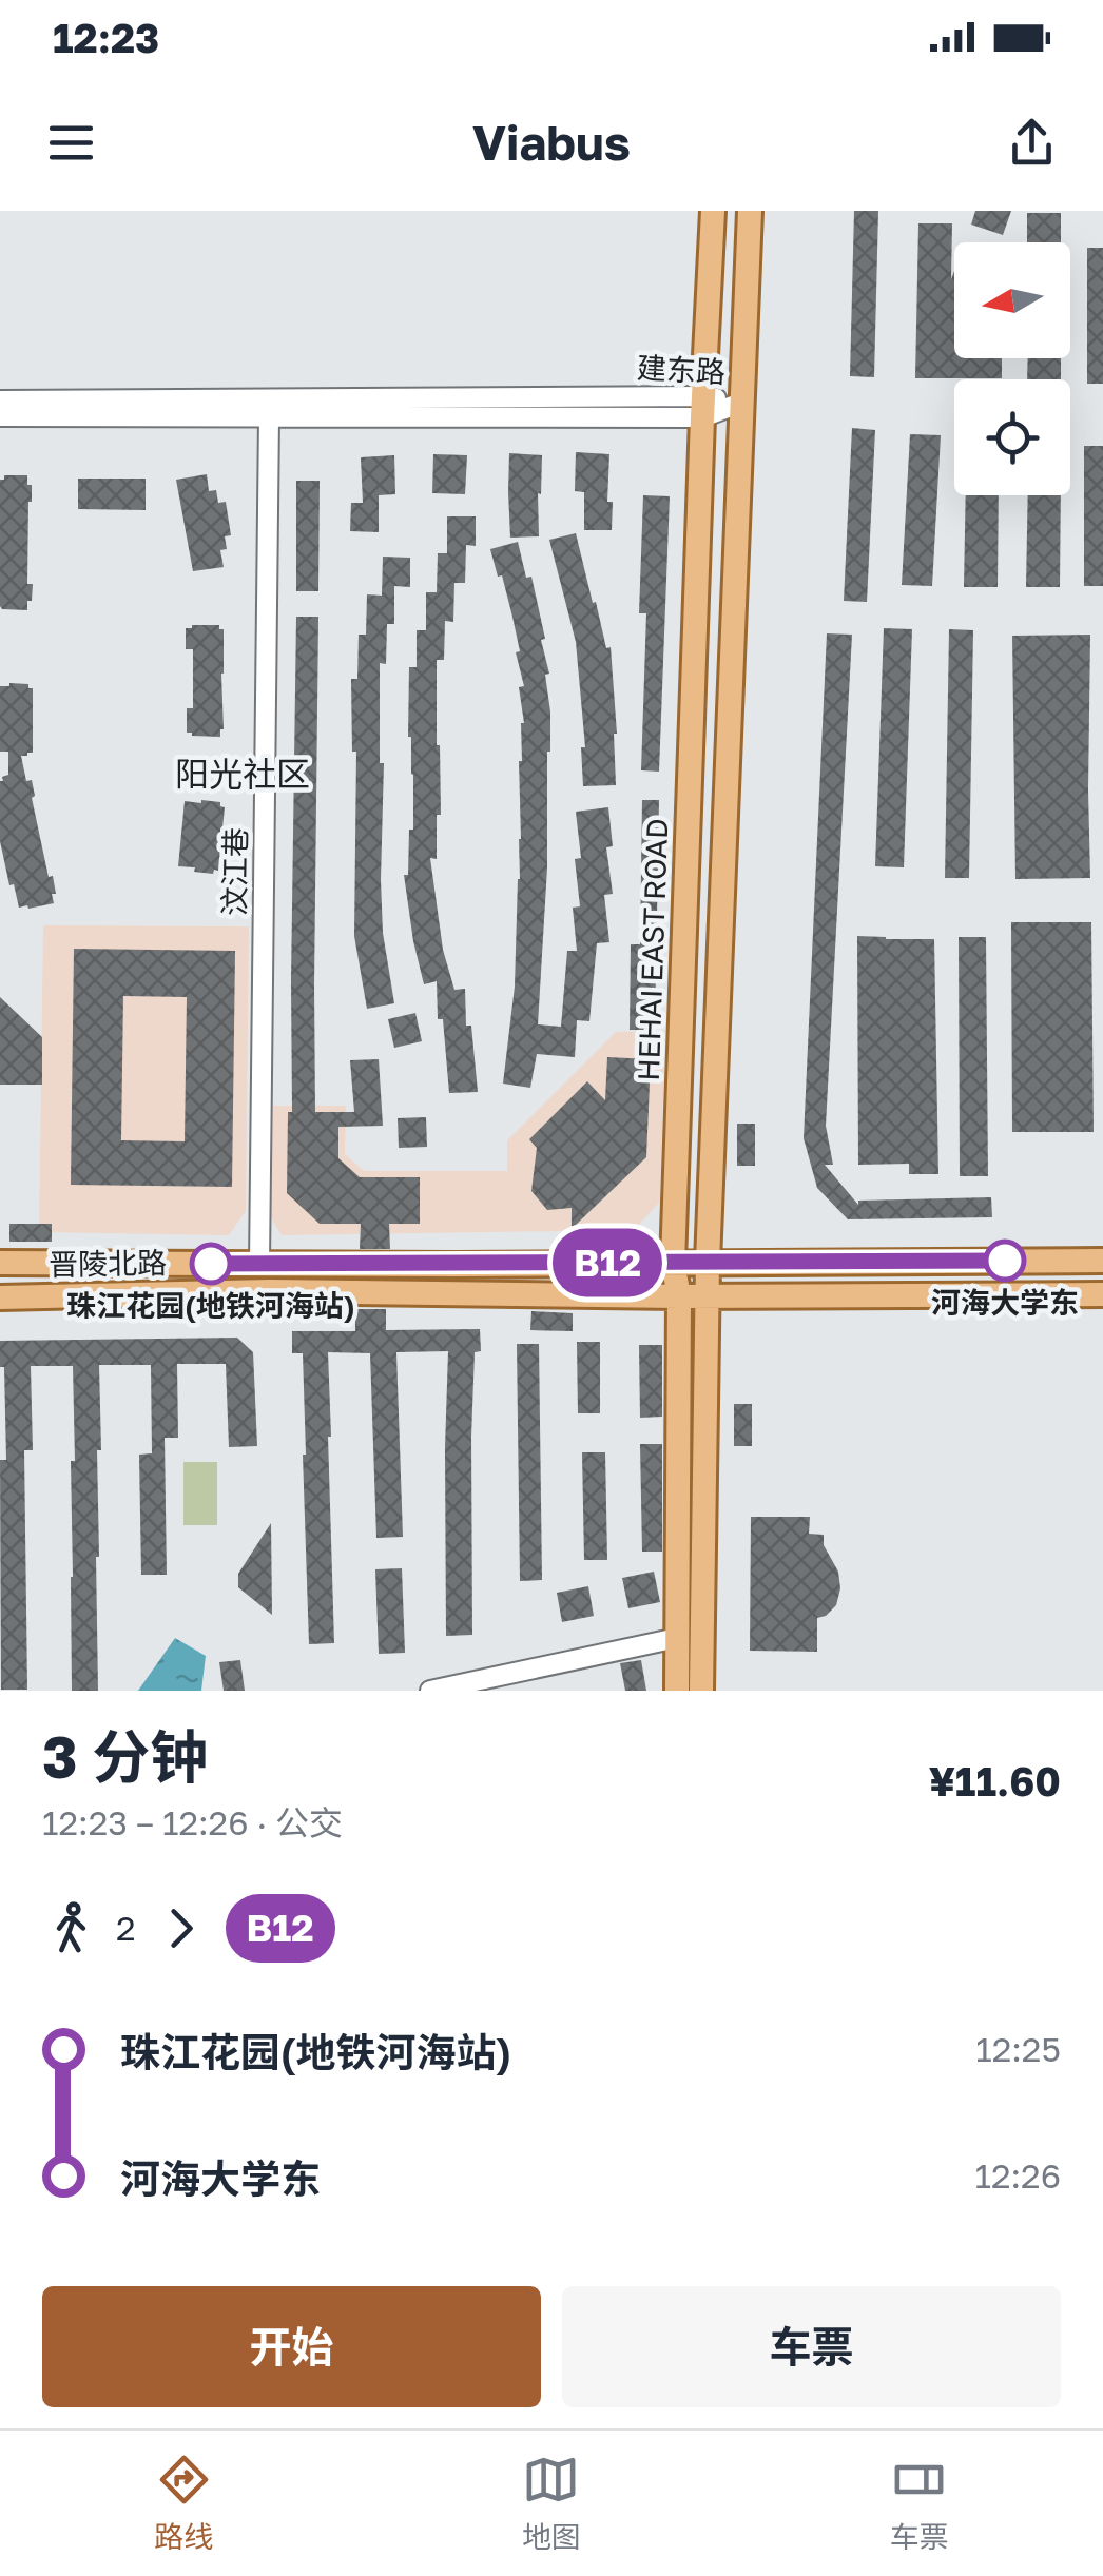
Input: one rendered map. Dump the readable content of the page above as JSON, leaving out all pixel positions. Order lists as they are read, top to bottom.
{
  "streets": {
    "main road": ["HEHAI EAST ROAD", "晋陵北路"],
    "street": ["建东路", "汶江巷"]
  },
  "crossings": [
    ["建东路", "汶江巷"],
    ["建东路", "HEHAI EAST ROAD"],
    ["汶江巷", "晋陵北路"],
    ["HEHAI EAST ROAD", "晋陵北路"]
  ],
  "districts": ["阳光社区"],
  "places": ["河海大学东", "珠江花园(地铁河海站)"],
  "lines": ["bus line B12"],
  "north": "left",
  "page": {
    "status": "12:23",
    "header": "Viabus",
    "on_map": "B12",
    "heading": ["3 分钟", "12:23 – 12:26 · 公交", "¥11.60"],
    "legs": ["2", "B12"],
    "list": [
      {
        "name": "珠江花园(地铁河海站)",
        "value": "12:25"
      },
      {
        "name": "河海大学东",
        "value": "12:26"
      }
    ],
    "buttons": ["开始", "车票"],
    "tabs": ["路线", "地图", "车票"]
  }
}
